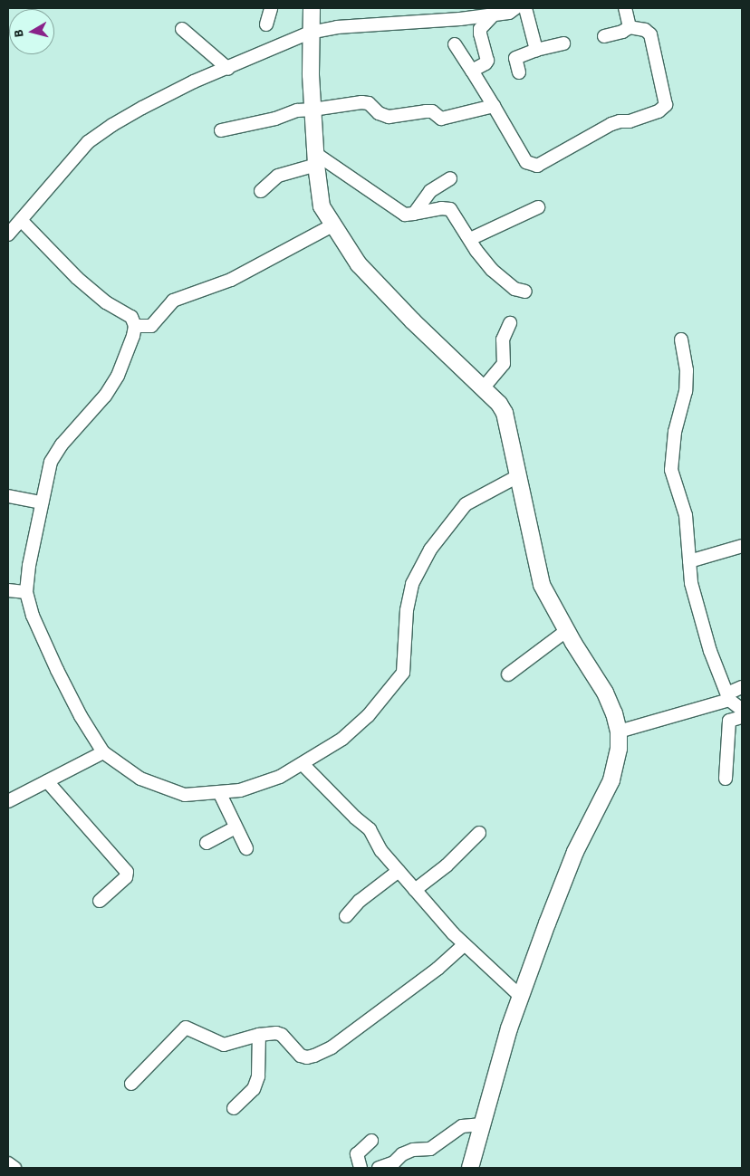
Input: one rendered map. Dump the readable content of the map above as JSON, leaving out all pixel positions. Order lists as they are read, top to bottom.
{
  "north": "left"
}
